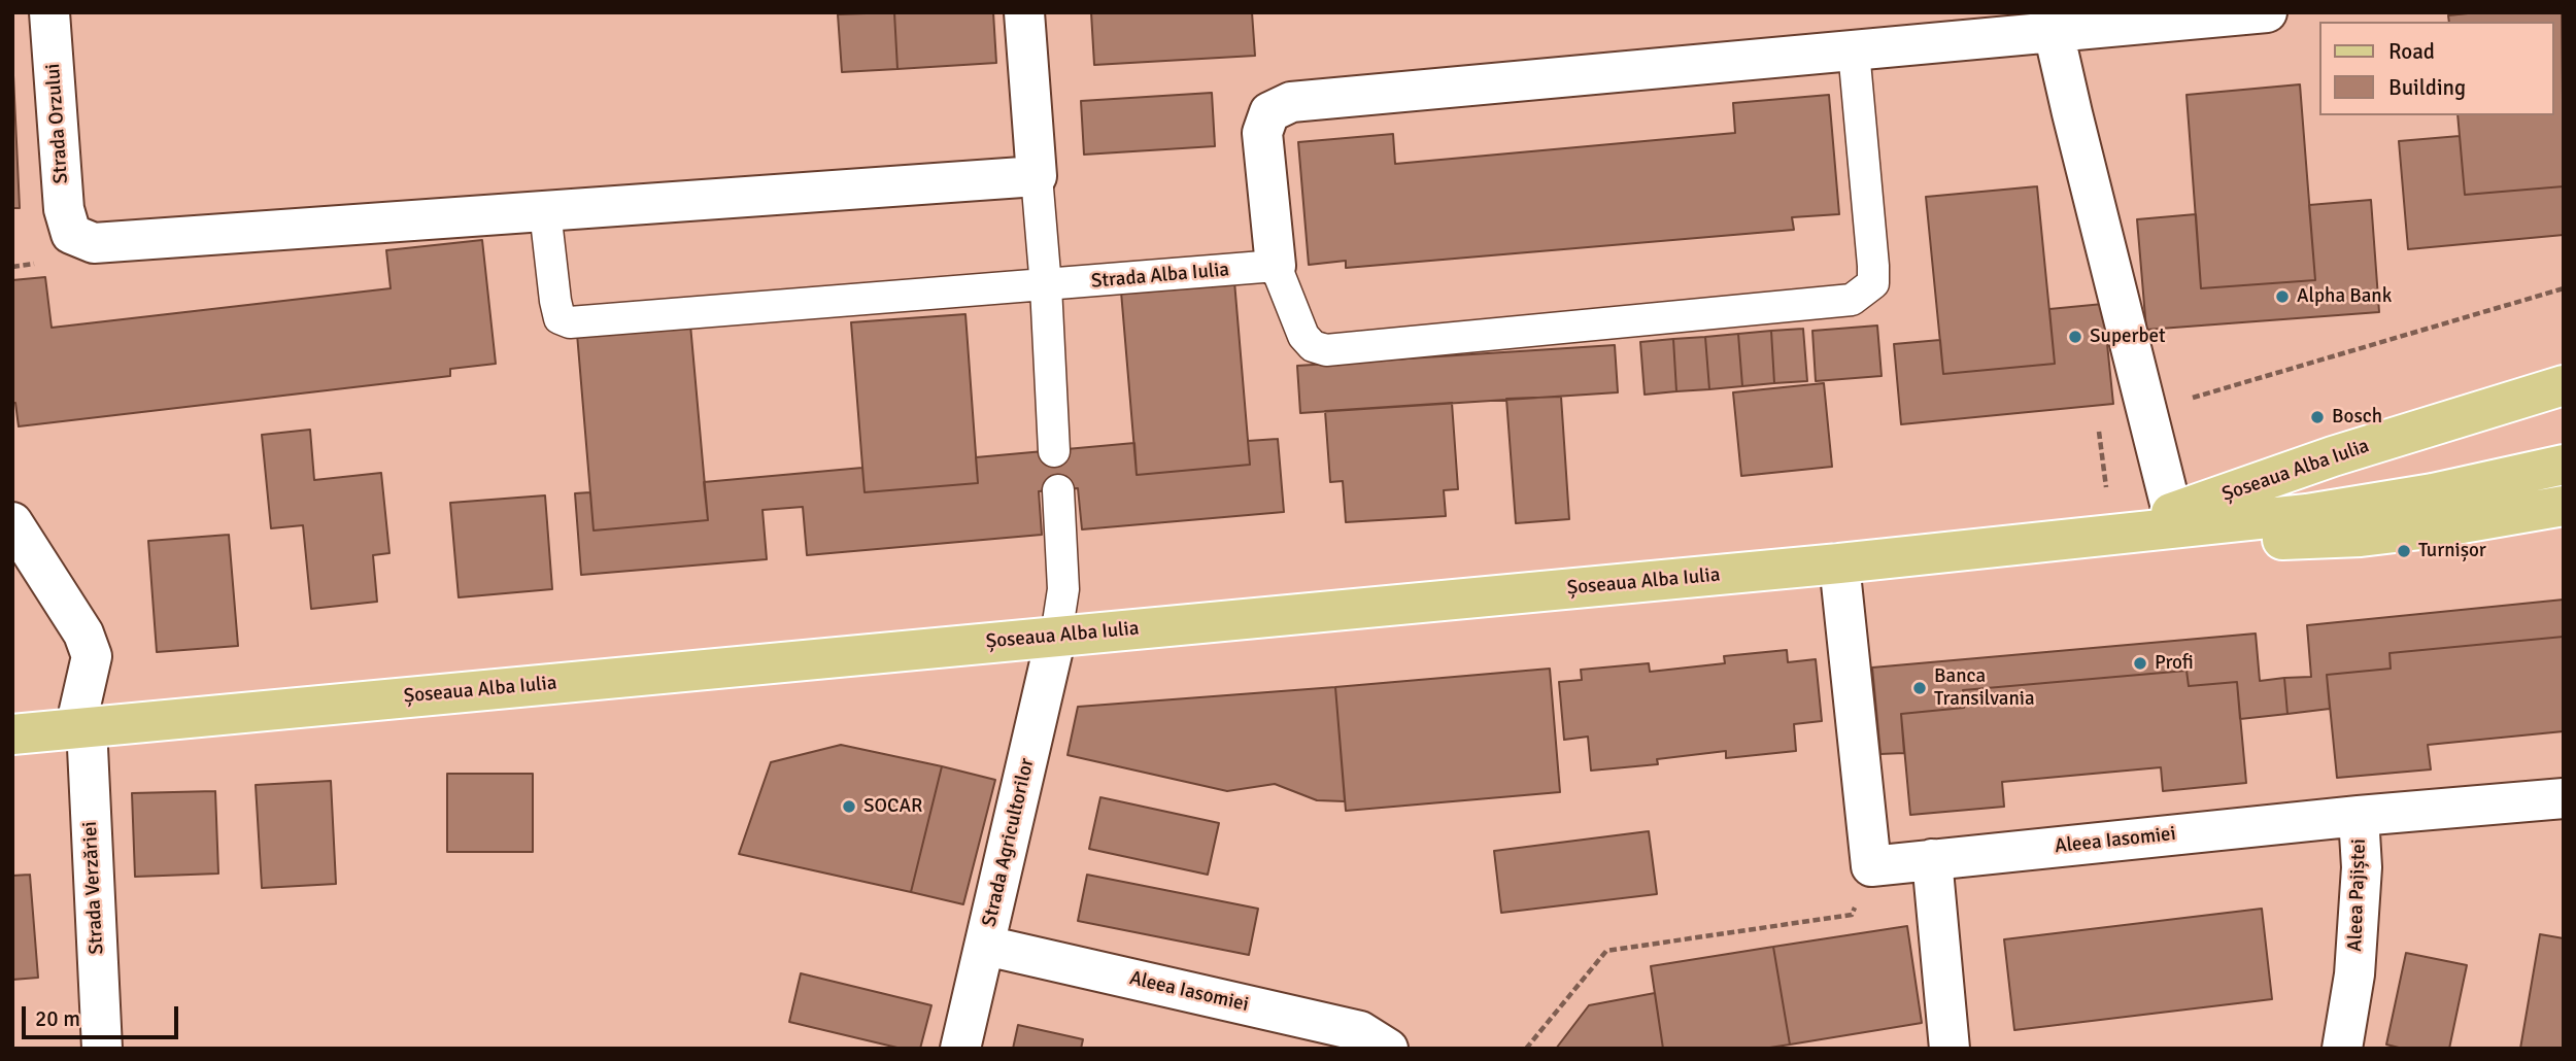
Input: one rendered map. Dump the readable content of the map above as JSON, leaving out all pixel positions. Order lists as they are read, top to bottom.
{
  "streets": {
    "main road": ["Șoseaua Alba Iulia"],
    "street": [
      "Strada Orzului",
      "Aleea Iasomiei",
      "Strada Agricultorilor",
      "Strada Verzăriei",
      "Aleea Pajiștei"
    ],
    "lane": ["Strada Alba Iulia"]
  },
  "crossings": [
    ["Strada Orzului", "Strada Alba Iulia"],
    ["Șoseaua Alba Iulia", "Strada Agricultorilor"],
    ["Șoseaua Alba Iulia", "Strada Verzăriei"],
    ["Aleea Iasomiei", "Strada Agricultorilor"],
    ["Aleea Iasomiei", "Aleea Pajiștei"]
  ],
  "places": [
    "Alpha Bank",
    "Superbet",
    "Bosch",
    "Turnișor",
    "Profi",
    "Banca Transilvania",
    "SOCAR"
  ],
  "legend": ["Road", "Building"],
  "scale_bar": "20 m"
}
